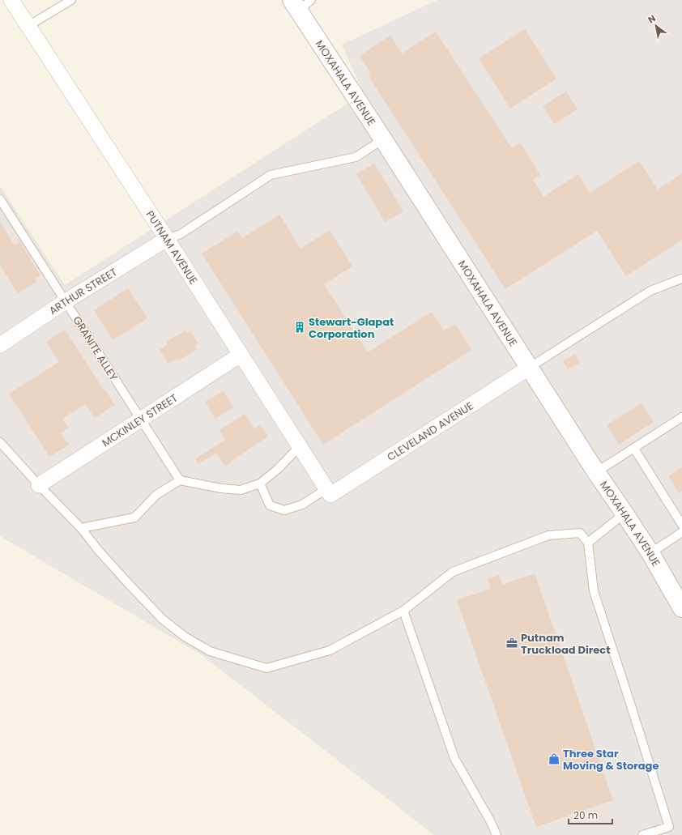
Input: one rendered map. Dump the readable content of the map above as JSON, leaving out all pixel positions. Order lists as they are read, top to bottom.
{
  "streets": {
    "street": [
      "MOXAHALA AVENUE",
      "PUTNAM AVENUE",
      "ARTHUR STREET",
      "MCKINLEY STREET",
      "CLEVELAND AVENUE"
    ],
    "lane": ["GRANITE ALLEY"]
  },
  "crossings": [
    ["MOXAHALA AVENUE", "CLEVELAND AVENUE"],
    ["PUTNAM AVENUE", "ARTHUR STREET"],
    ["PUTNAM AVENUE", "MCKINLEY STREET"],
    ["PUTNAM AVENUE", "CLEVELAND AVENUE"],
    ["ARTHUR STREET", "GRANITE ALLEY"],
    ["GRANITE ALLEY", "MCKINLEY STREET"]
  ],
  "places": {
    "building": ["Stewart-Glapat Corporation"],
    "office": ["Putnam Truckload Direct"],
    "shop": ["Three Star Moving & Storage"]
  },
  "scale_bar": "20 m",
  "north": "top left"
}
